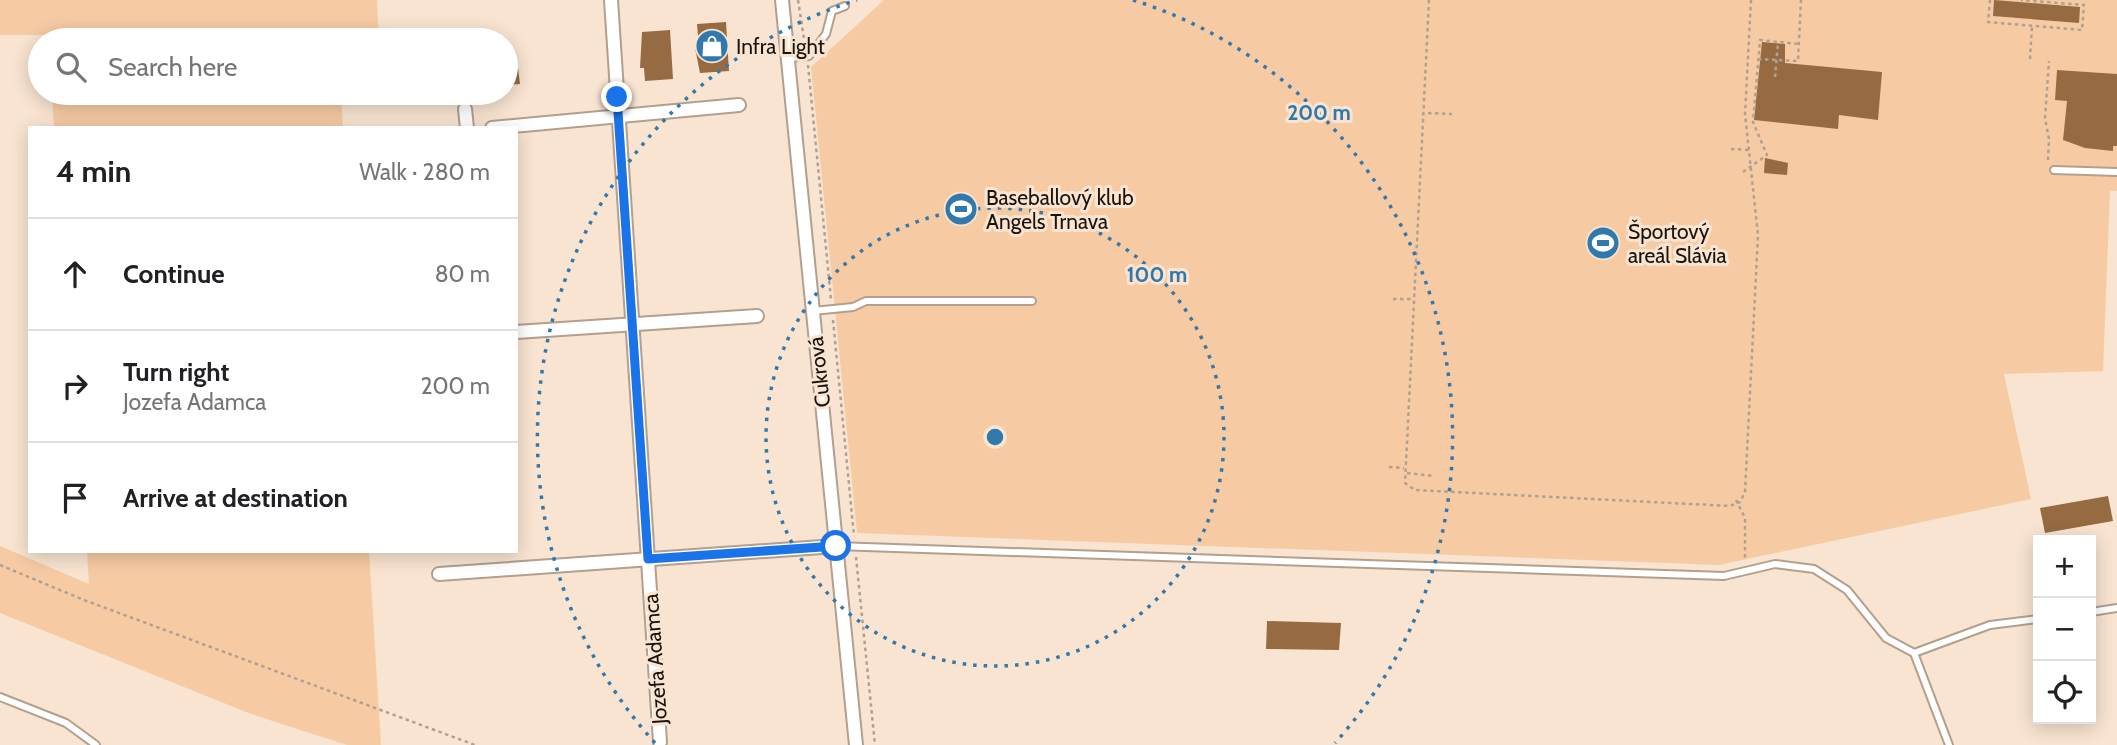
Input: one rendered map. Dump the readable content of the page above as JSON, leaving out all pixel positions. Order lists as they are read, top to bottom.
{
  "streets": {
    "street": ["Cukrová", "Jozefa Adamca"]
  },
  "places": {
    "shop": ["Infra Light"],
    "sports": ["Baseballový klub Angels Trnava", "Športový areál Slávia"]
  },
  "page": {
    "search": "Search here",
    "heading": ["4 min", "Walk · 280 m"],
    "list": [
      ["Continue", "80 m"],
      ["Turn right", "Jozefa Adamca", "200 m"],
      "Arrive at destination"
    ],
    "map_buttons": ["+", "−"]
  },
  "rings": ["200 m", "100 m"]
}
